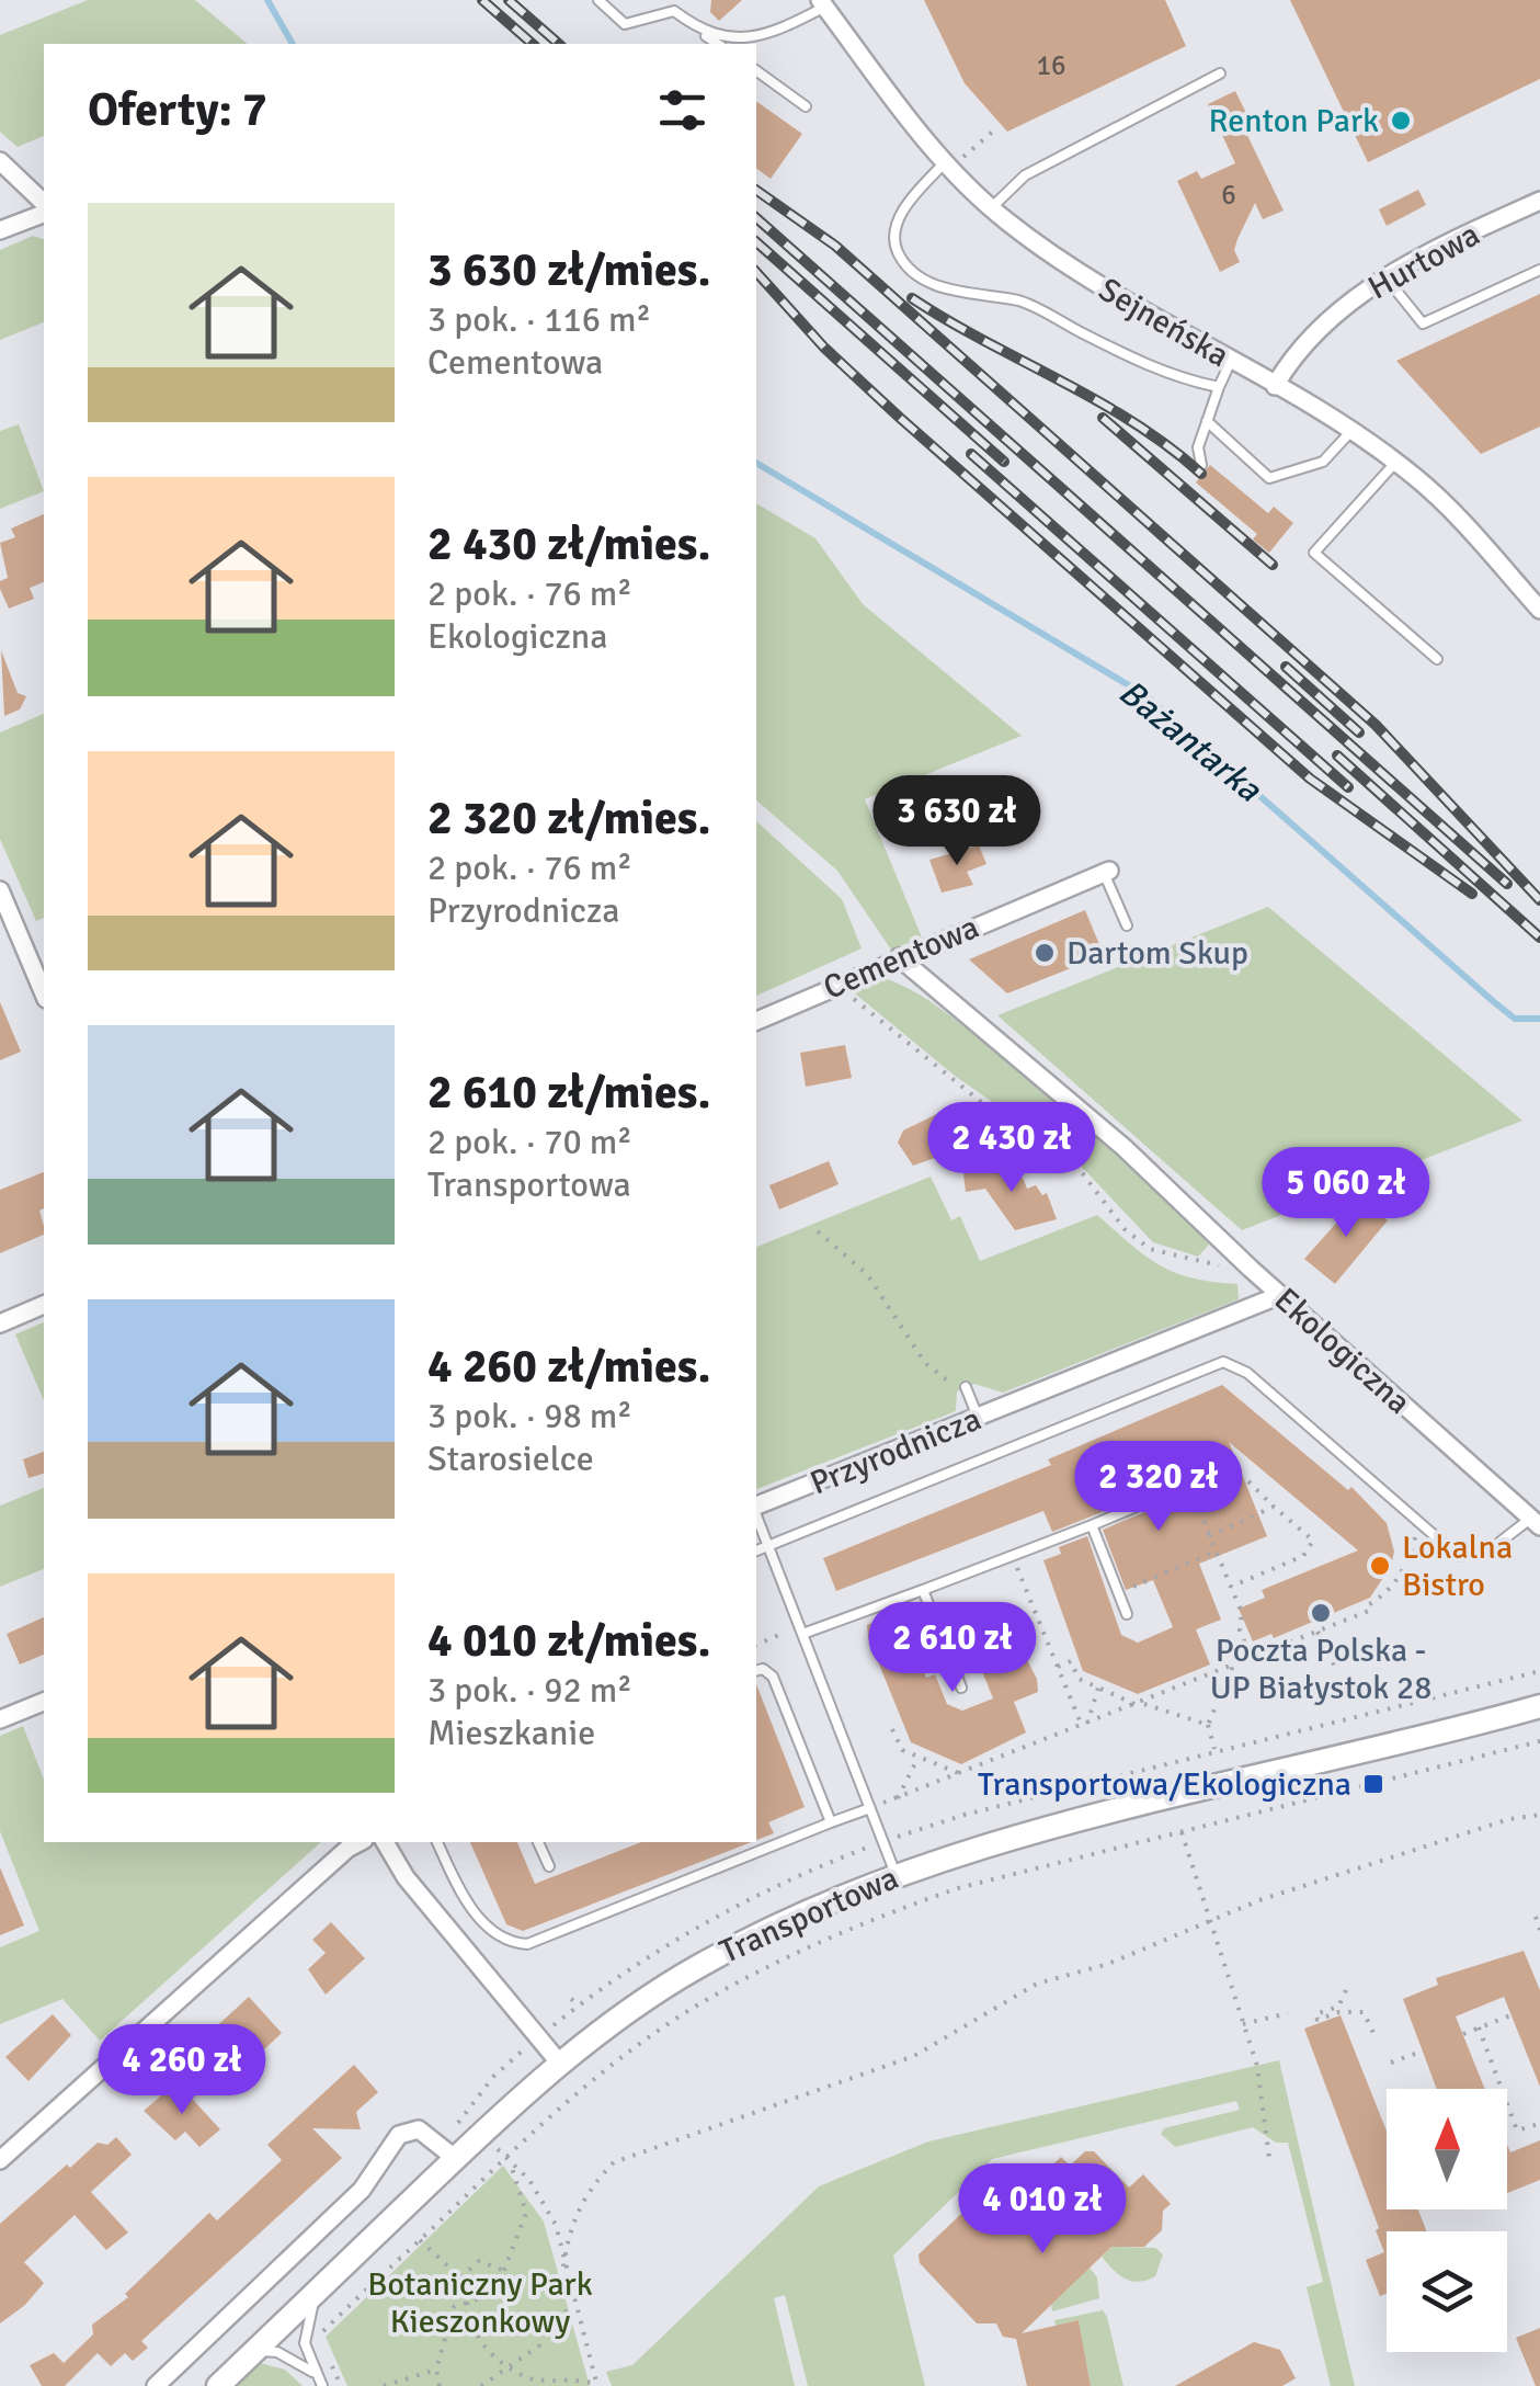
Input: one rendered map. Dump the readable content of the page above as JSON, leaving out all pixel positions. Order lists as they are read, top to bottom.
{
  "streets": {
    "street": [
      "Hurtowa",
      "Sejneńska",
      "Cementowa",
      "Ekologiczna",
      "Przyrodnicza",
      "Transportowa"
    ]
  },
  "crossings": [
    ["Hurtowa", "Sejneńska"],
    ["Cementowa", "Ekologiczna"],
    ["Ekologiczna", "Przyrodnicza"]
  ],
  "water": ["Bażantarka"],
  "parks": ["Botaniczny Park Kieszonkowy"],
  "places": {
    "other": [
      "Renton Park",
      "Dartom Skup",
      "Lokalna Bistro",
      "Poczta Polska - UP Białystok 28"
    ],
    "transit": ["Transportowa/Ekologiczna"]
  },
  "house_numbers": ["16", "6"],
  "north": "top",
  "page": {
    "heading": "Oferty: 7",
    "list": [
      {
        "name": "3 630 zł/mies.",
        "note": "3 pok. · 116 m² · Cementowa"
      },
      {
        "name": "2 430 zł/mies.",
        "note": "2 pok. · 76 m² · Ekologiczna"
      },
      {
        "name": "2 320 zł/mies.",
        "note": "2 pok. · 76 m² · Przyrodnicza"
      },
      {
        "name": "2 610 zł/mies.",
        "note": "2 pok. · 70 m² · Transportowa"
      },
      {
        "name": "4 260 zł/mies.",
        "note": "3 pok. · 98 m² · Starosielce"
      },
      {
        "name": "4 010 zł/mies.",
        "note": "3 pok. · 92 m² · Mieszkanie"
      }
    ],
    "price": [
      "3 630 zł",
      "2 430 zł",
      "5 060 zł",
      "2 320 zł",
      "2 610 zł",
      "4 260 zł",
      "4 010 zł"
    ]
  }
}
